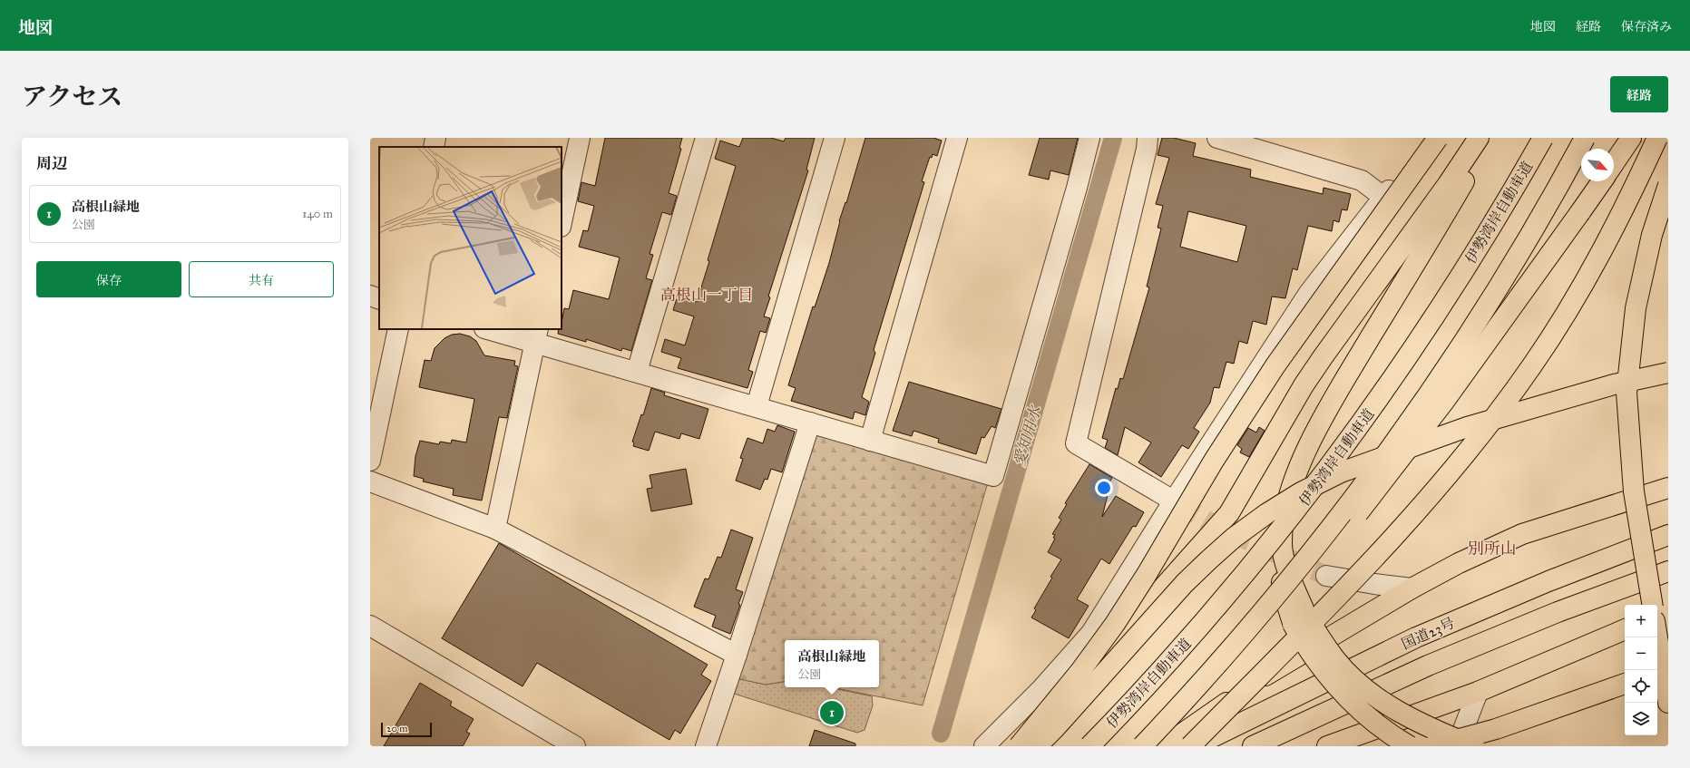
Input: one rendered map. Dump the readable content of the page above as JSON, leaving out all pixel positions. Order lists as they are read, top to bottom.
{
  "streets": {
    "highway": ["伊勢湾岸自動車道", "国道23号"]
  },
  "districts": ["高根山一丁目", "別所山"],
  "water": ["愛知用水"],
  "scale_bar": "20 m",
  "north": "bottom right",
  "page": {
    "header": "地図",
    "nav": ["地図", "経路", "保存済み"],
    "title": "アクセス",
    "buttons": [
      "経路",
      ["保存", "共有"]
    ],
    "heading": "周辺",
    "list": [
      {
        "mark": "1",
        "name": "高根山緑地",
        "note": "公園",
        "value": "140 m"
      }
    ],
    "map_buttons": ["+", "−"],
    "popup": ["高根山緑地", "公園"],
    "pins": "1",
    "scale": "20 m"
  }
}
